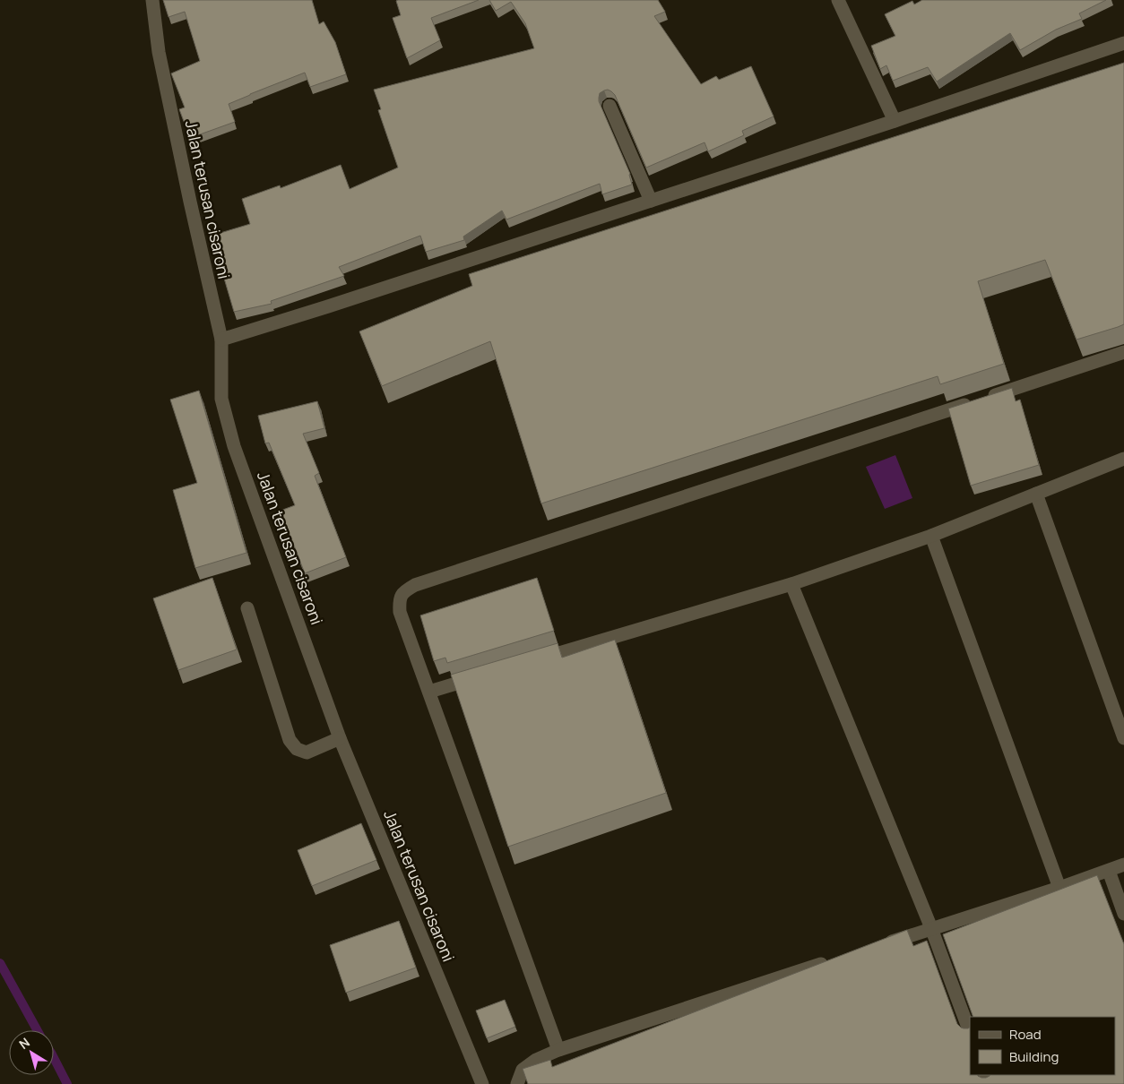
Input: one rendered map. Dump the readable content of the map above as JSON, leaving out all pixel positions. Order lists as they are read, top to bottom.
{
  "streets": {
    "street": ["Jalan terusan cisaroni"]
  },
  "legend": ["Road", "Building"],
  "north": "top left"
}
